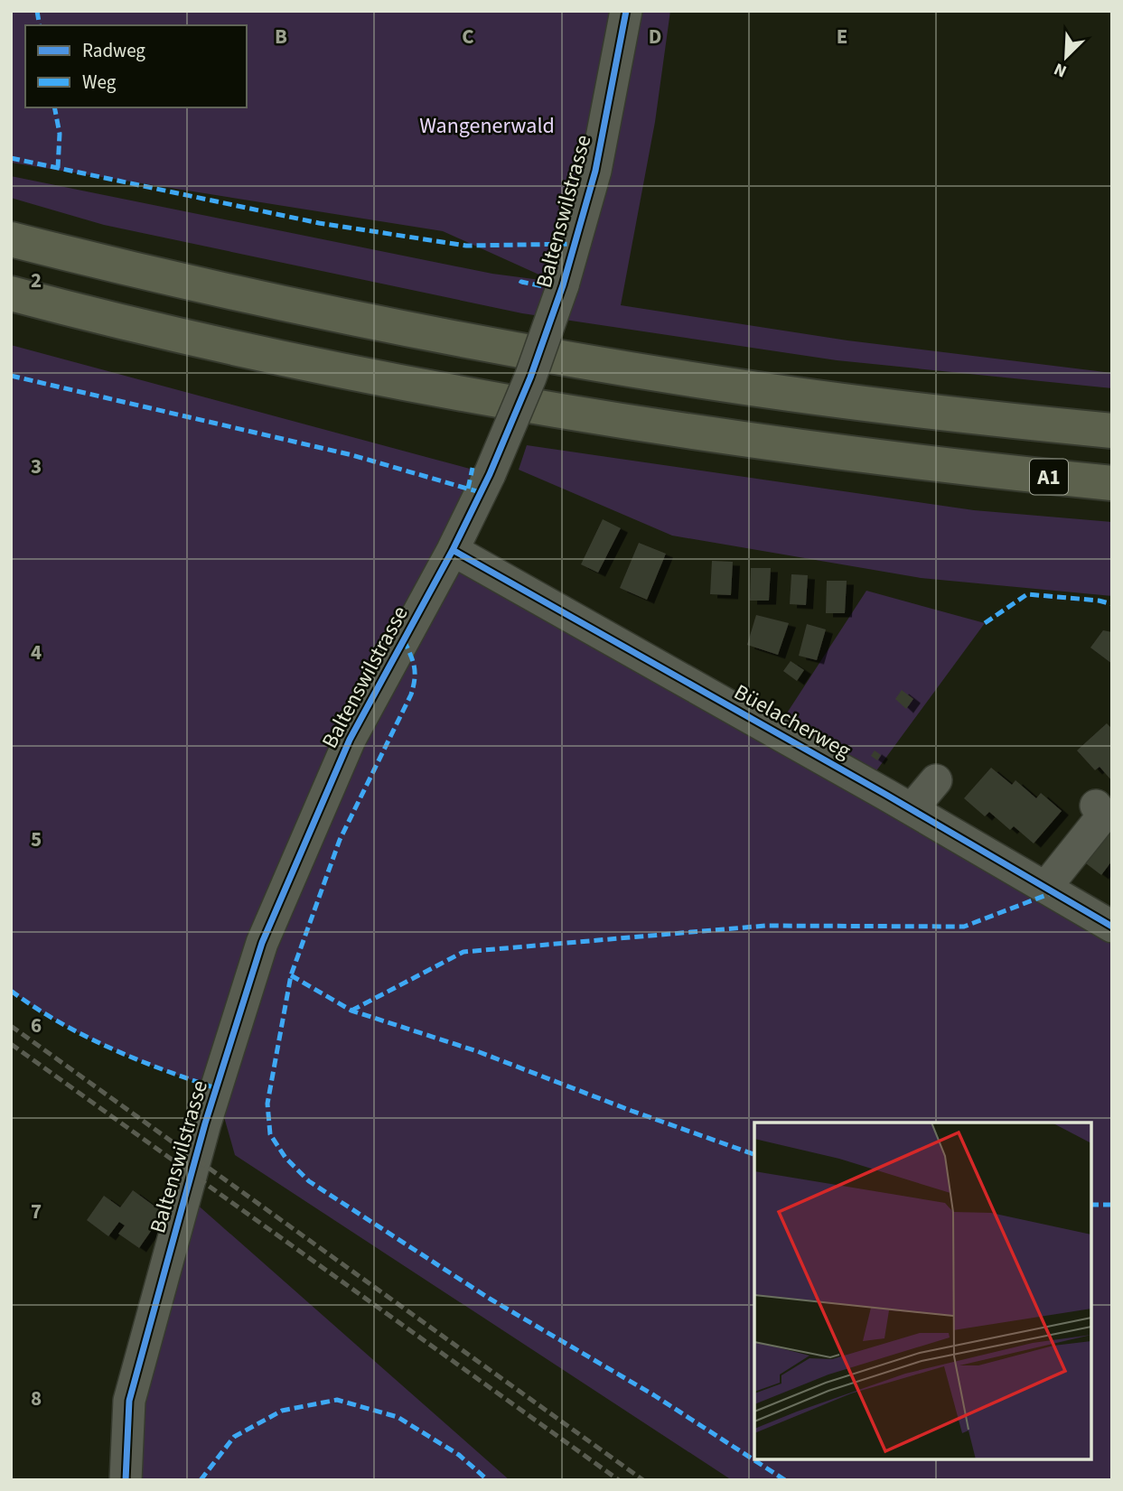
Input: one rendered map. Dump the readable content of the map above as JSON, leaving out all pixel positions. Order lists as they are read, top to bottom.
{
  "streets": {
    "highway": ["A1"],
    "street": ["Baltenswilstrasse", "Büelacherweg"]
  },
  "crossings": [
    ["Baltenswilstrasse", "Büelacherweg"]
  ],
  "parks": ["Wangenerwald"],
  "legend": ["Radweg", "Weg"],
  "north": "bottom left",
  "grid": {
    "columns": [
      "B",
      "C",
      "D",
      "E"
    ],
    "rows": [
      "2",
      "3",
      "4",
      "5",
      "6",
      "7",
      "8"
    ]
  }
}
